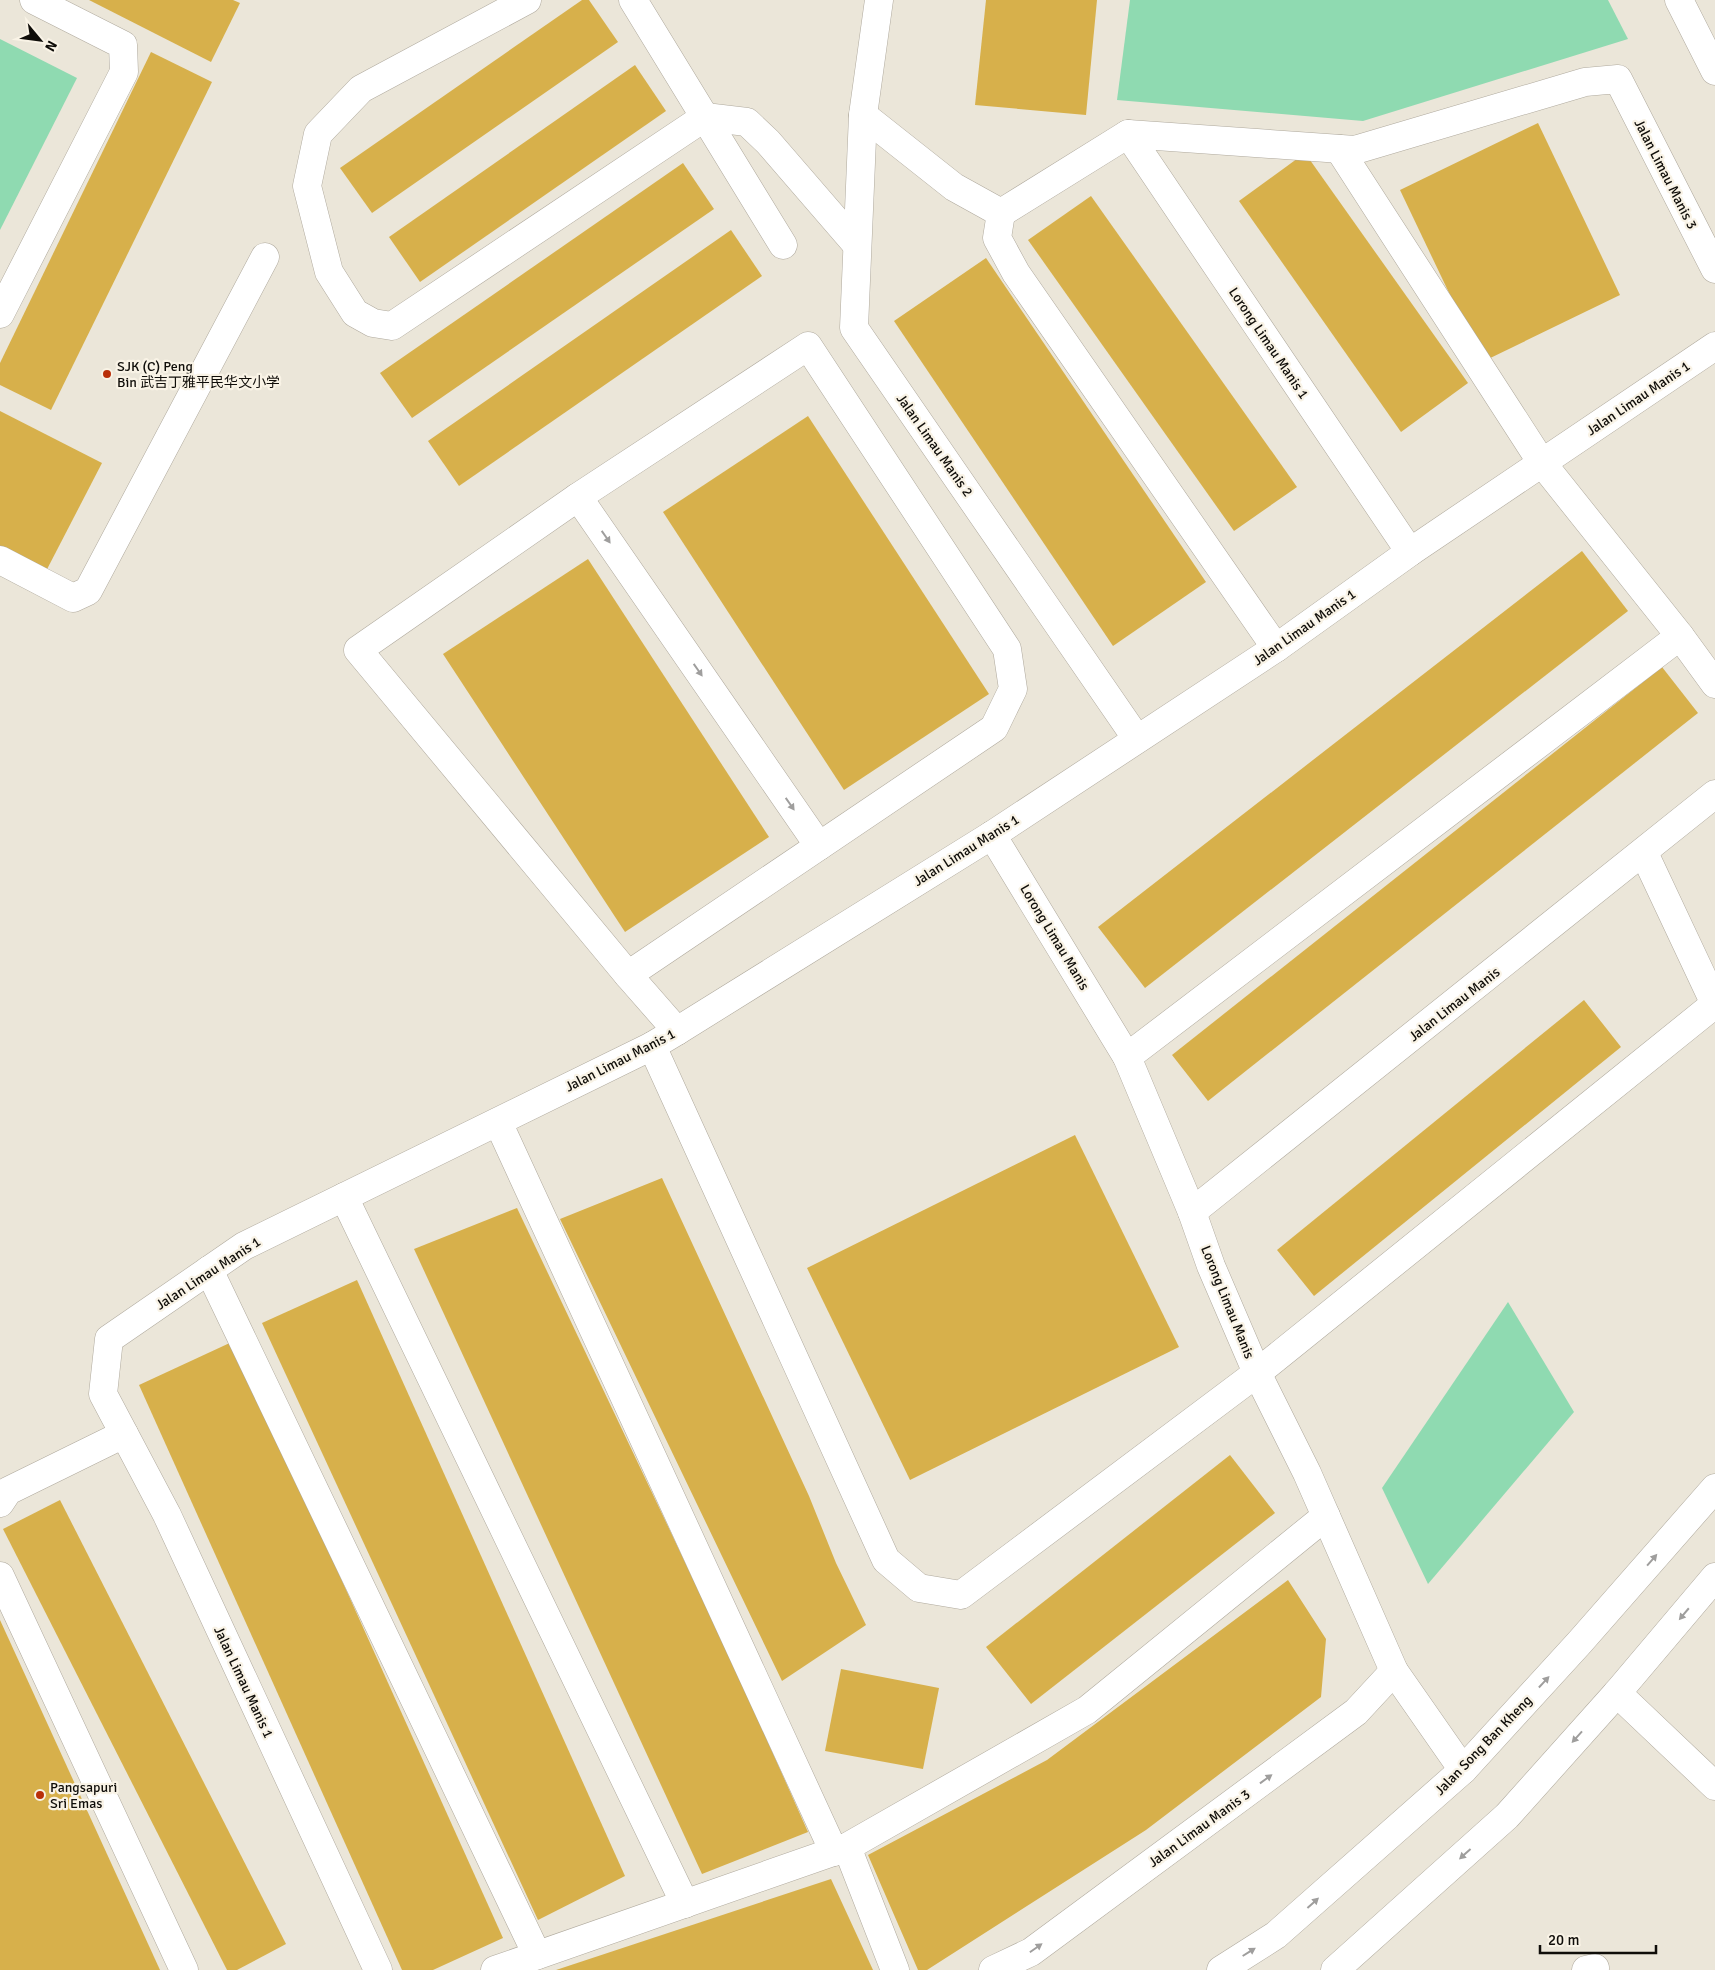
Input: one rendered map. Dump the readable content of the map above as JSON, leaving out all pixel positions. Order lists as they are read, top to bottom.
{
  "streets": {
    "street": [
      "Jalan Limau Manis 3",
      "Lorong Limau Manis 1",
      "Jalan Limau Manis 1",
      "Jalan Limau Manis 2",
      "Lorong Limau Manis",
      "Jalan Limau Manis",
      "Jalan Song Ban Kheng"
    ]
  },
  "crossings": [
    ["Jalan Limau Manis 3", "Lorong Limau Manis"],
    ["Lorong Limau Manis 1", "Jalan Limau Manis 1"],
    ["Jalan Limau Manis 1", "Jalan Limau Manis 2"],
    ["Jalan Limau Manis 1", "Lorong Limau Manis"],
    ["Lorong Limau Manis", "Jalan Limau Manis"],
    ["Lorong Limau Manis", "Jalan Song Ban Kheng"]
  ],
  "places": ["SJK (C) Peng Bin 武吉丁雅平民华文小学", "Pangsapuri Sri Emas"],
  "scale_bar": "20 m",
  "north": "bottom right"
}
